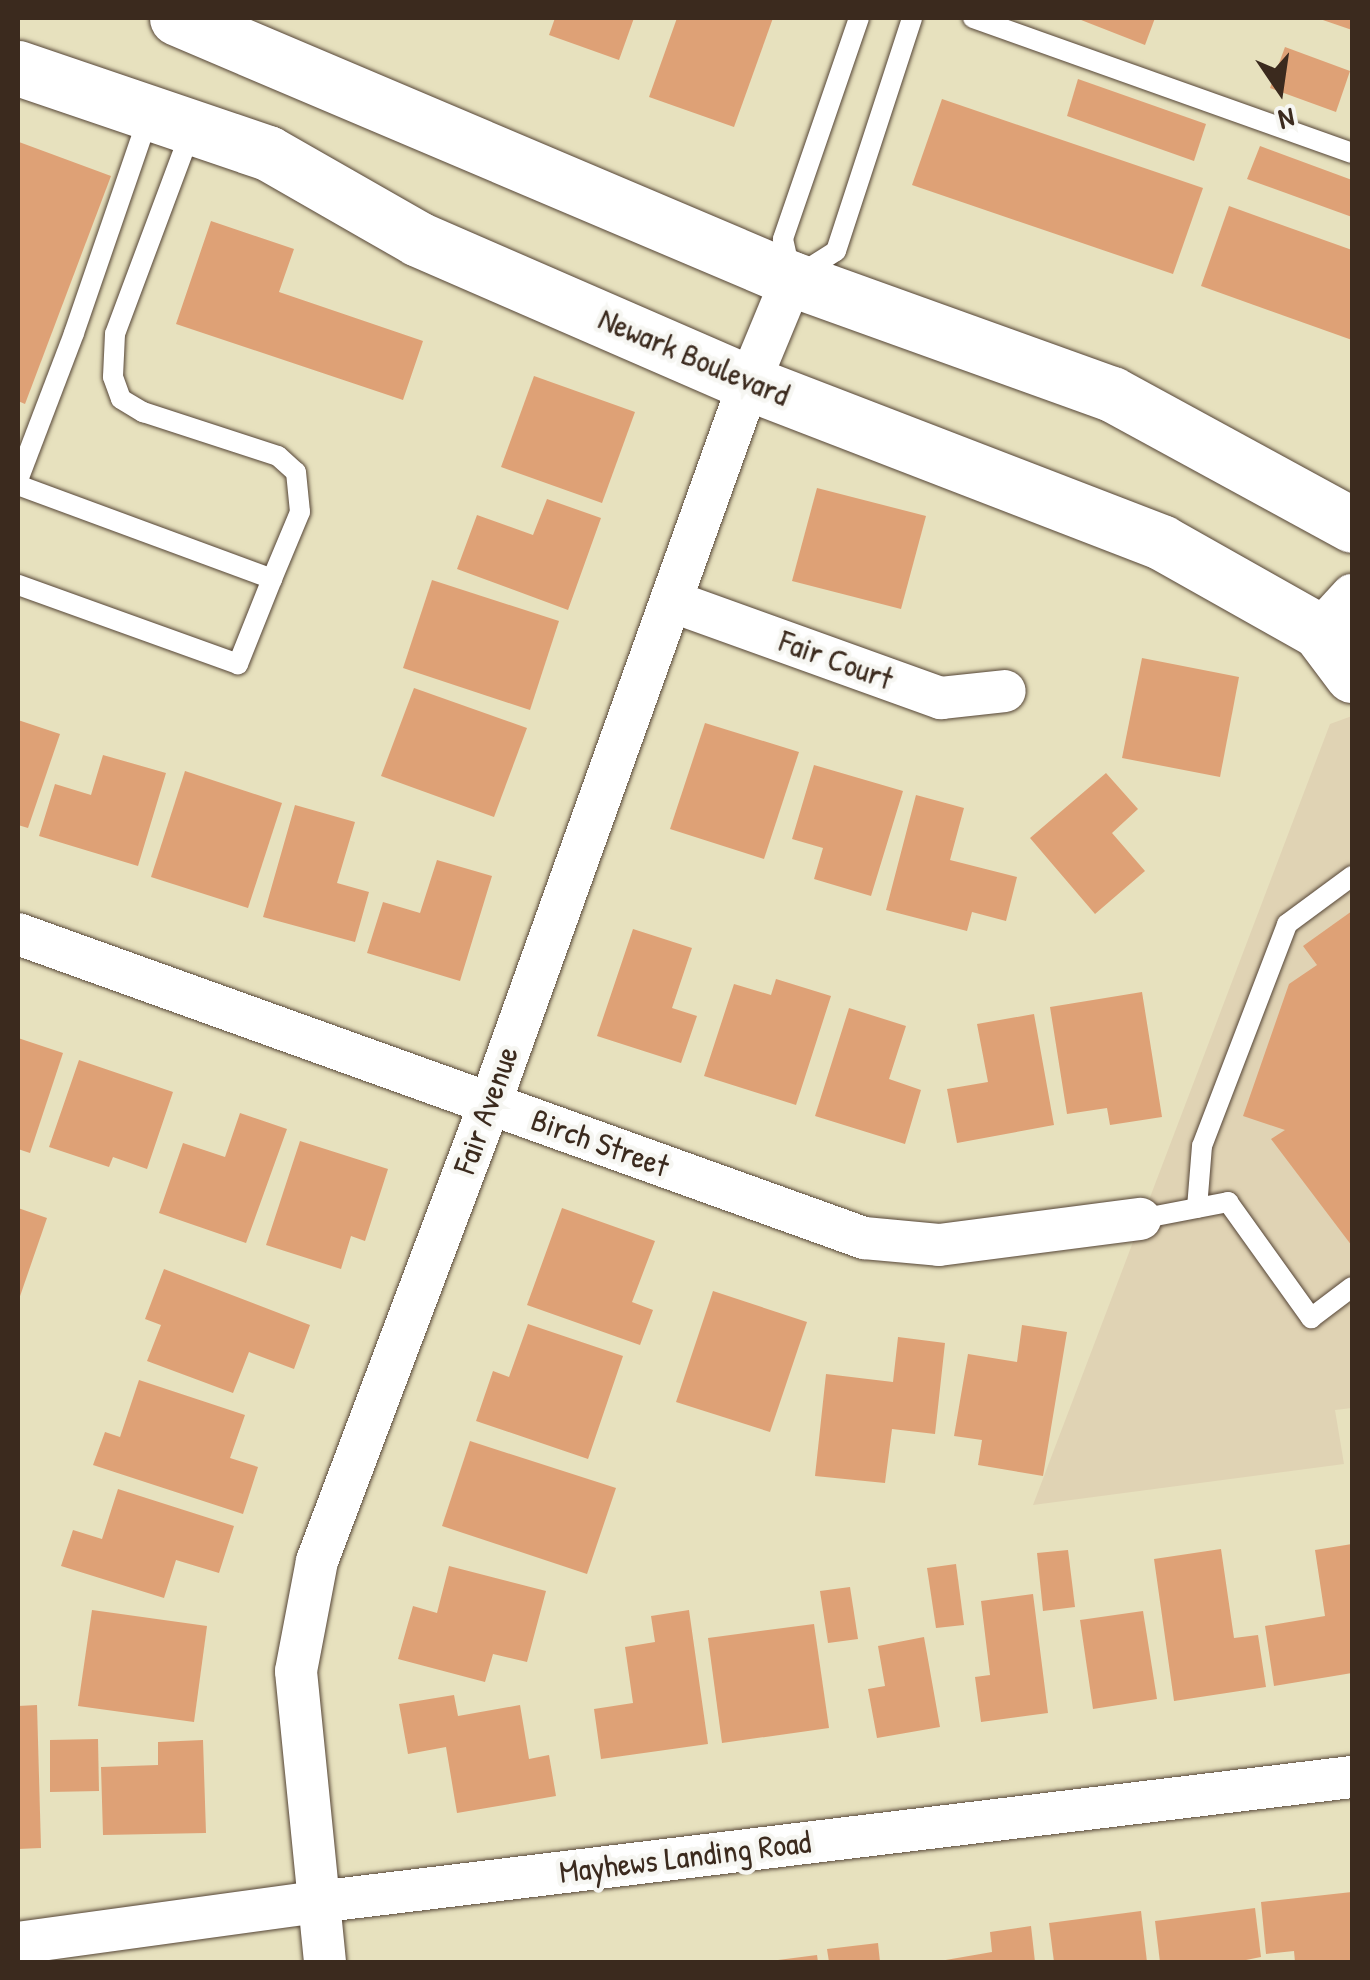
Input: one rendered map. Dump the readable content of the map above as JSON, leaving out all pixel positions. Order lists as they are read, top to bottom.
{
  "streets": {
    "main road": ["Newark Boulevard"],
    "street": [
      "Fair Court",
      "Fair Avenue",
      "Birch Street",
      "Mayhews Landing Road"
    ]
  },
  "crossings": [
    ["Newark Boulevard", "Fair Avenue"],
    ["Fair Court", "Fair Avenue"],
    ["Fair Avenue", "Birch Street"],
    ["Fair Avenue", "Mayhews Landing Road"]
  ],
  "north": "bottom"
}
